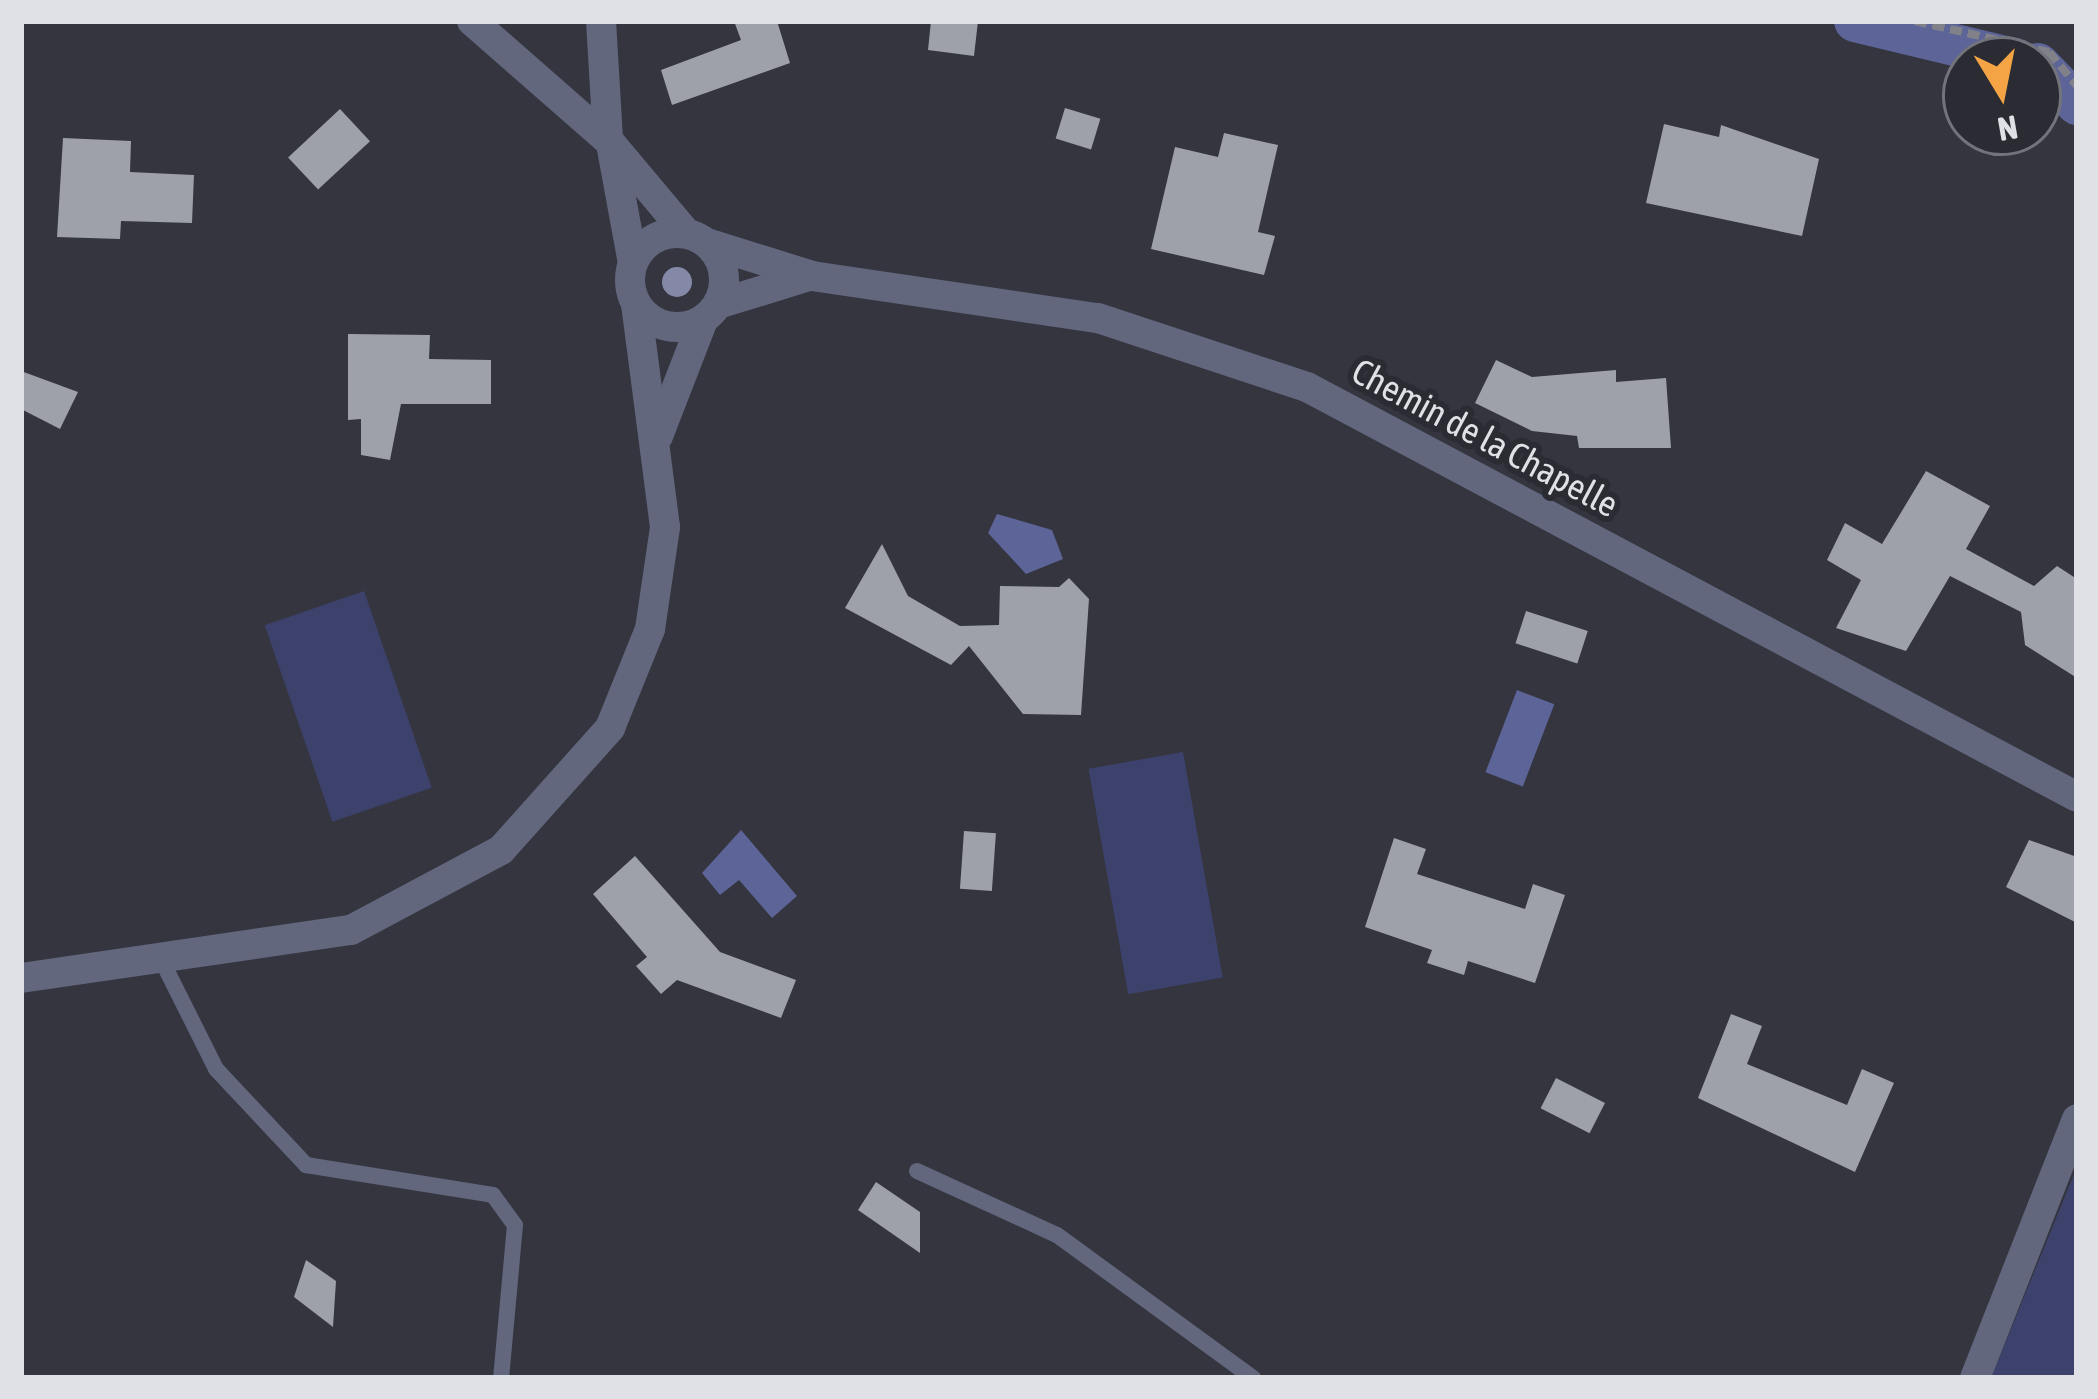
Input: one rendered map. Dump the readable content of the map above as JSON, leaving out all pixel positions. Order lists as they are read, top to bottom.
{
  "streets": {
    "street": ["Chemin de la Chapelle"]
  },
  "north": "bottom"
}
